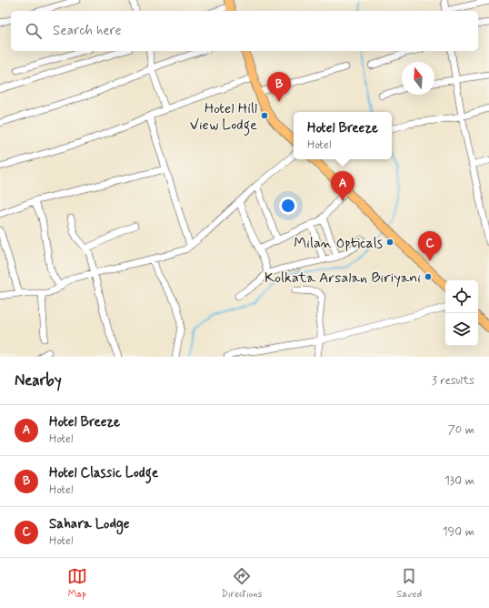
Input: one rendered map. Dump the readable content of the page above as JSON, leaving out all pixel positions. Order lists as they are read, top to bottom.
{
  "places": ["Hotel Hill View Lodge", "Milan Opticals", "Kolkata Arsalan Biriyani"],
  "north": "top",
  "page": {
    "search": "Search here",
    "pins": ["B", "A", "C"],
    "popup": ["Hotel Breeze", "Hotel"],
    "heading": ["Nearby", "3 results"],
    "list": [
      {
        "mark": "A",
        "name": "Hotel Breeze",
        "note": "Hotel",
        "value": "70 m"
      },
      {
        "mark": "B",
        "name": "Hotel Classic Lodge",
        "note": "Hotel",
        "value": "130 m"
      },
      {
        "mark": "C",
        "name": "Sahara Lodge",
        "note": "Hotel",
        "value": "190 m"
      }
    ],
    "nav": ["Map", "Directions", "Saved"]
  }
}
